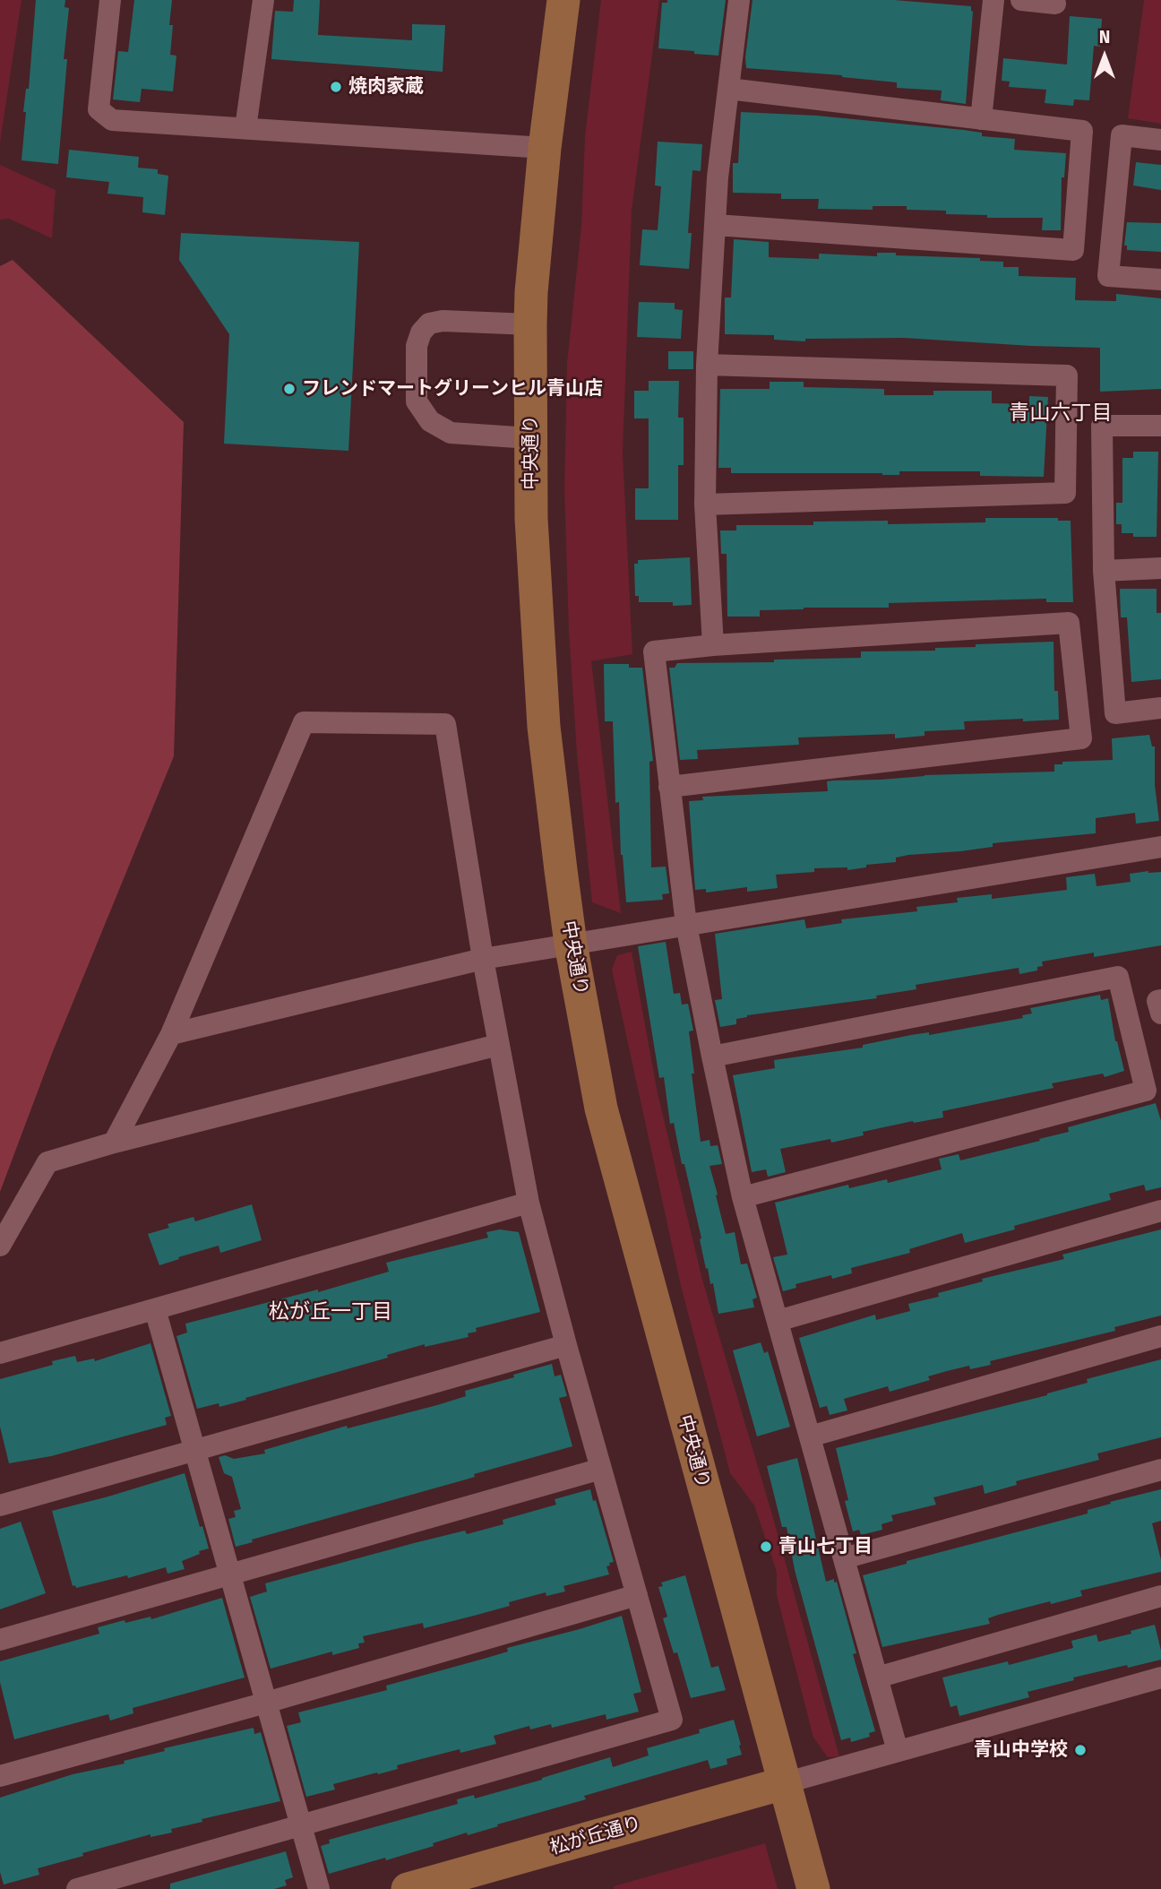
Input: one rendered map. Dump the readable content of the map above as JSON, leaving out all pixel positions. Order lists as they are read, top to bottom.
{
  "streets": {
    "street": ["中央通り", "松が丘通り"]
  },
  "crossings": [
    ["中央通り", "松が丘通り"]
  ],
  "districts": ["青山六丁目", "松が丘一丁目"],
  "places": [
    "焼肉家蔵",
    "フレンドマートグリーンヒル青山店",
    "青山七丁目",
    "青山中学校"
  ],
  "north": "top"
}
